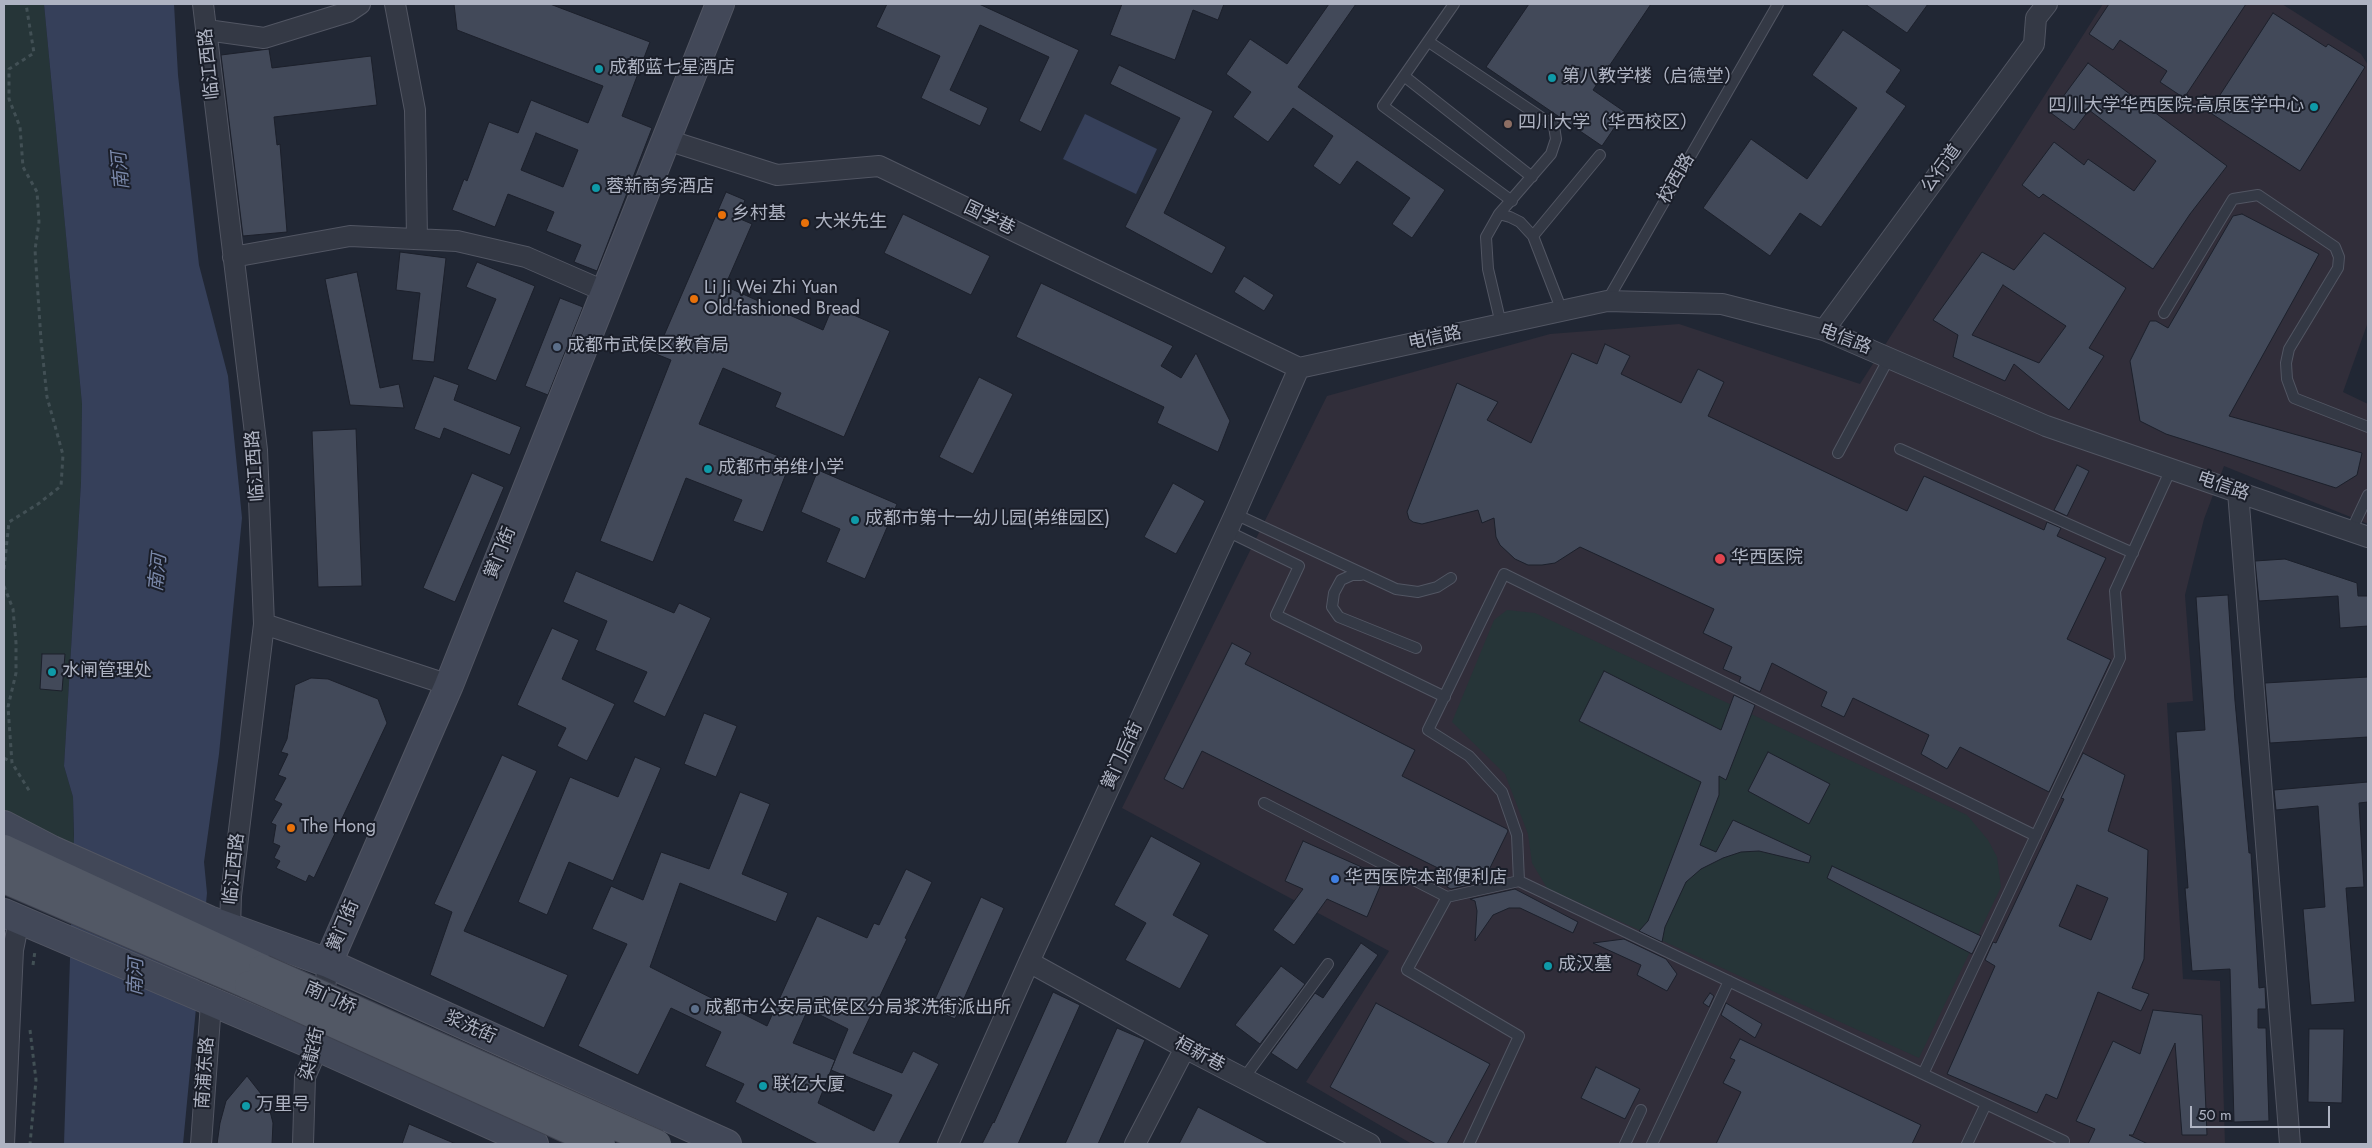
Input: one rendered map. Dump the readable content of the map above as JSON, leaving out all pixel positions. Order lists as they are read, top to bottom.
{
  "streets": {
    "main road": ["黉门街", "南门桥", "浆洗街"],
    "street": [
      "临江西路",
      "公行道",
      "国学巷",
      "电信路",
      "黉门后街",
      "染靛街",
      "桓新巷",
      "南浦东路"
    ],
    "lane": ["校西路"]
  },
  "crossings": [
    ["临江西路", "浆洗街"],
    ["公行道", "电信路"],
    ["校西路", "电信路"],
    ["国学巷", "电信路"],
    ["国学巷", "黉门街"],
    ["国学巷", "黉门后街"],
    ["电信路", "黉门后街"],
    ["黉门街", "浆洗街"],
    ["黉门街", "染靛街"],
    ["黉门后街", "桓新巷"],
    ["浆洗街", "染靛街"]
  ],
  "water": ["南河"],
  "places": [
    "成都蓝七星酒店",
    "第八教学楼（启德堂）",
    "四川大学华西医院-高原医学中心",
    "四川大学（华西校区）",
    "蓉新商务酒店",
    "乡村基",
    "大米先生",
    "Li Ji Wei Zhi Yuan Old-fashioned Bread",
    "成都市武侯区教育局",
    "成都市弟维小学",
    "成都市第十一幼儿园(弟维园区)",
    "华西医院",
    "水闸管理处",
    "The Hong",
    "华西医院本部便利店",
    "成汉墓",
    "成都市公安局武侯区分局浆洗街派出所",
    "联亿大厦",
    "万里号"
  ],
  "scale_bar": "50 m"
}
